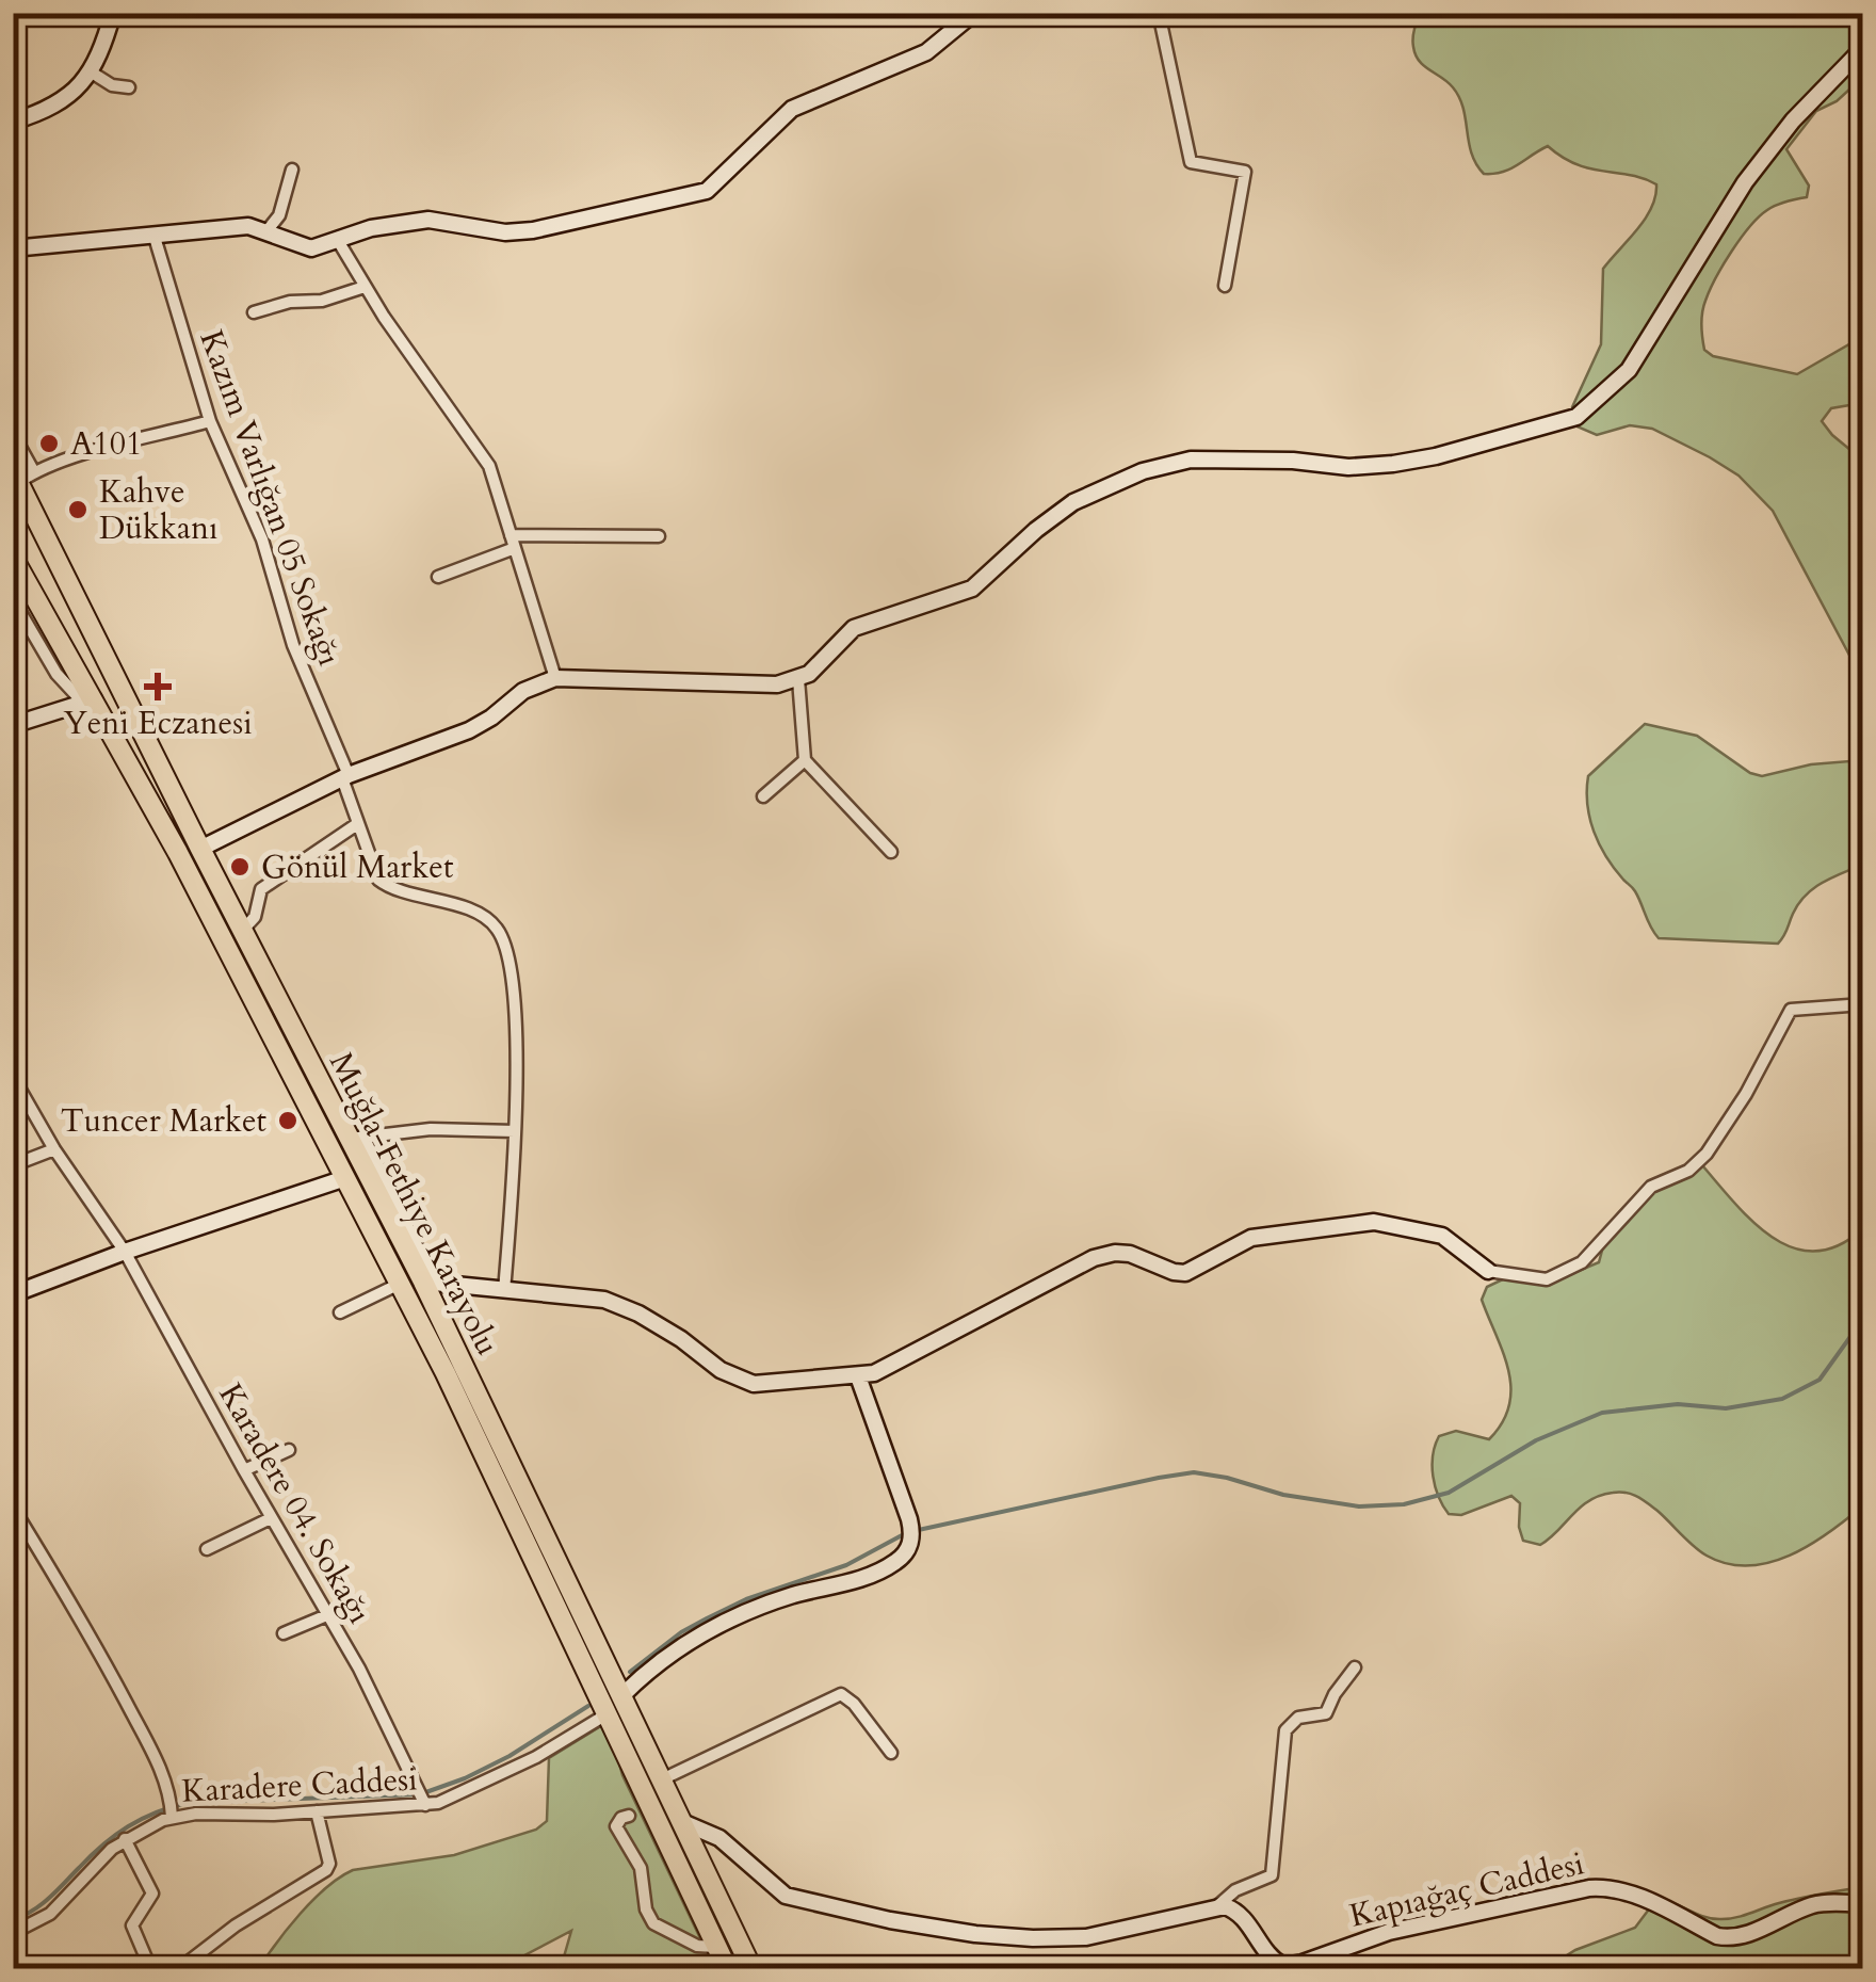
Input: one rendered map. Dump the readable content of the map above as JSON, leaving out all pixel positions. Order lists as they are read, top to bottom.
{
  "streets": {
    "highway": ["Muğla-Fethiye Karayolu"],
    "street": [
      "Kazım Varlığan 05 Sokağı",
      "Karadere 04. Sokağı",
      "Karadere Caddesi",
      "Kapıağaç Caddesi"
    ]
  },
  "crossings": [
    ["Muğla-Fethiye Karayolu", "Karadere Caddesi"],
    ["Karadere 04. Sokağı", "Karadere Caddesi"]
  ],
  "places": {
    "other": [
      "A101",
      "Kahve Dükkanı",
      "Gönül Market",
      "Tuncer Market"
    ],
    "health": ["Yeni Eczanesi"]
  }
}
